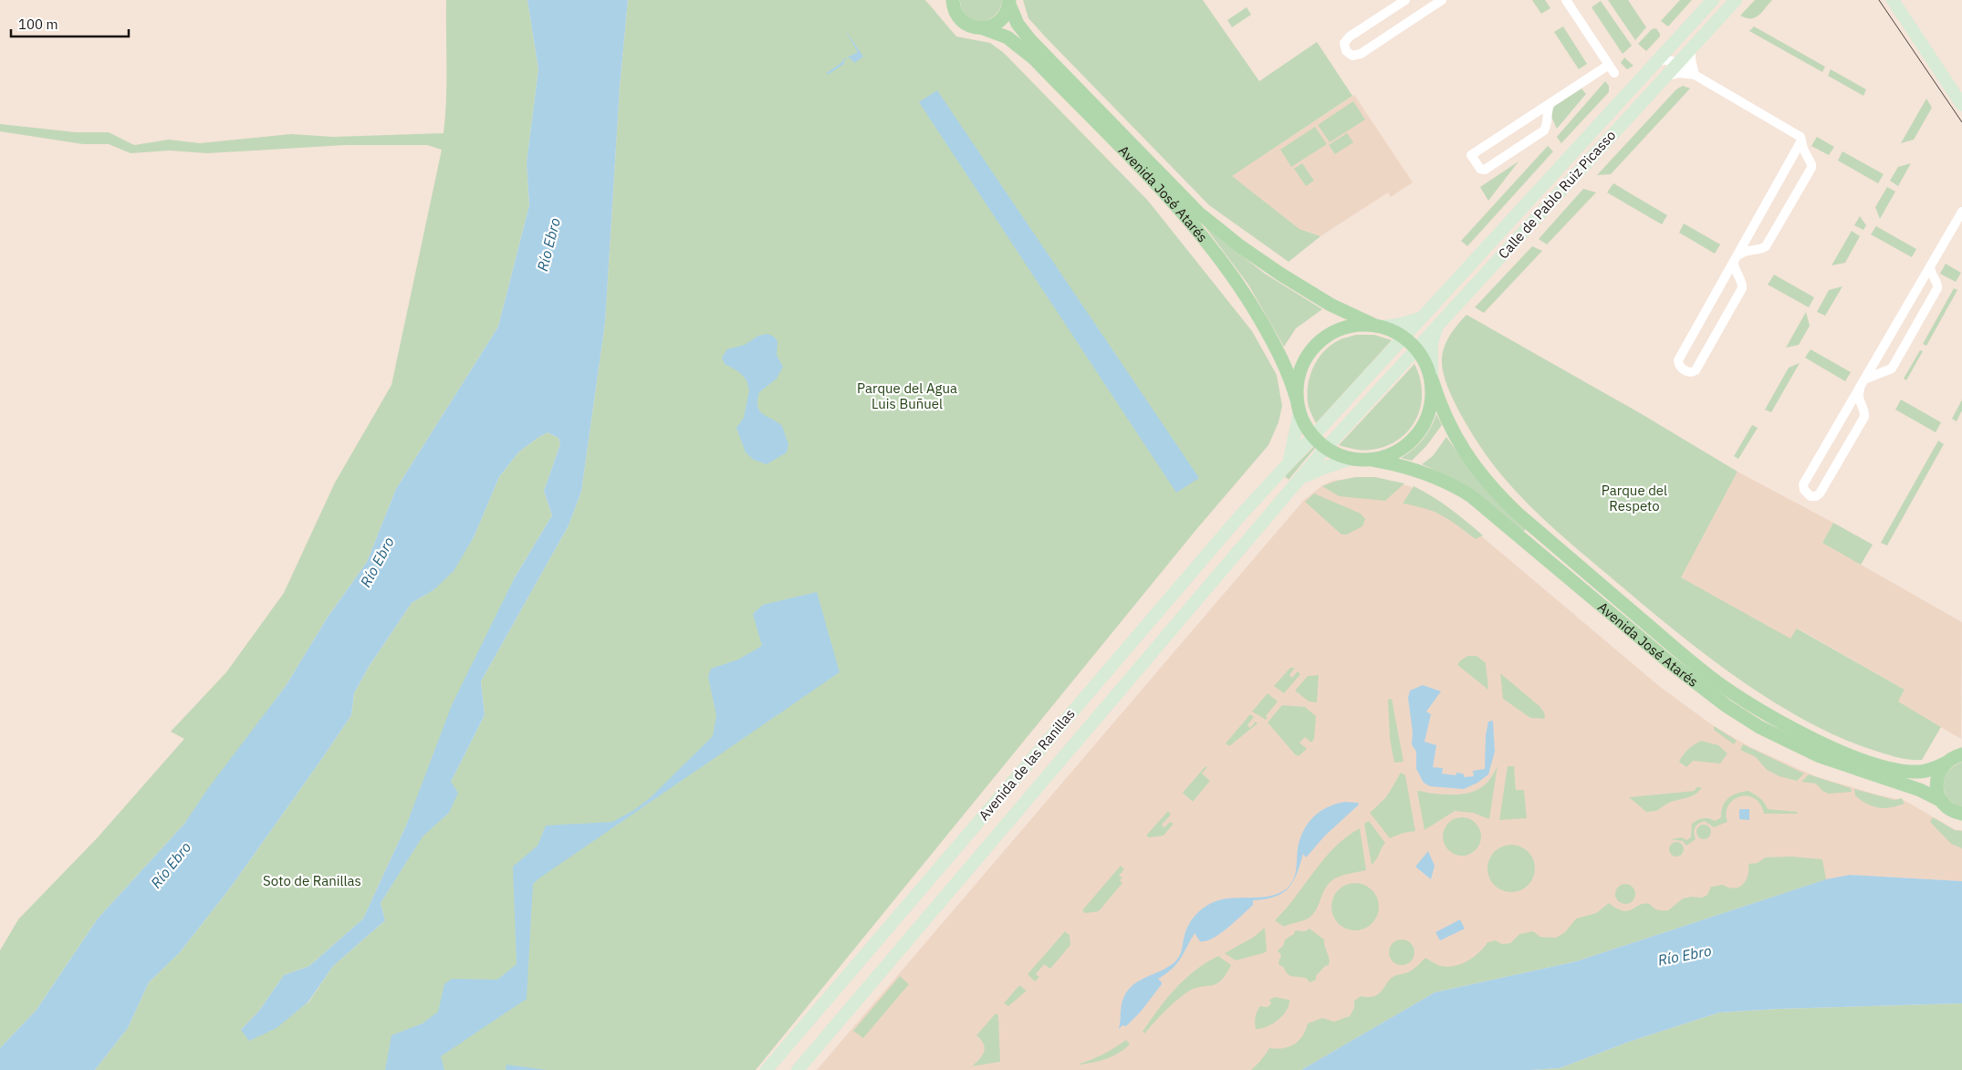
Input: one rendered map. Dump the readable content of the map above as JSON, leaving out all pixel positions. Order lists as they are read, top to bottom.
{
  "streets": {
    "main road": ["Avenida José Atarés", "Calle de Pablo Ruiz Picasso", "Avenida de las Ranillas"]
  },
  "crossings": [
    ["Avenida José Atarés", "Calle de Pablo Ruiz Picasso"],
    ["Avenida José Atarés", "Avenida de las Ranillas"],
    ["Calle de Pablo Ruiz Picasso", "Avenida de las Ranillas"]
  ],
  "water": ["Río Ebro"],
  "parks": ["Parque del Agua Luis Buñuel", "Parque del Respeto", "Soto de Ranillas"],
  "scale_bar": "100 m"
}
